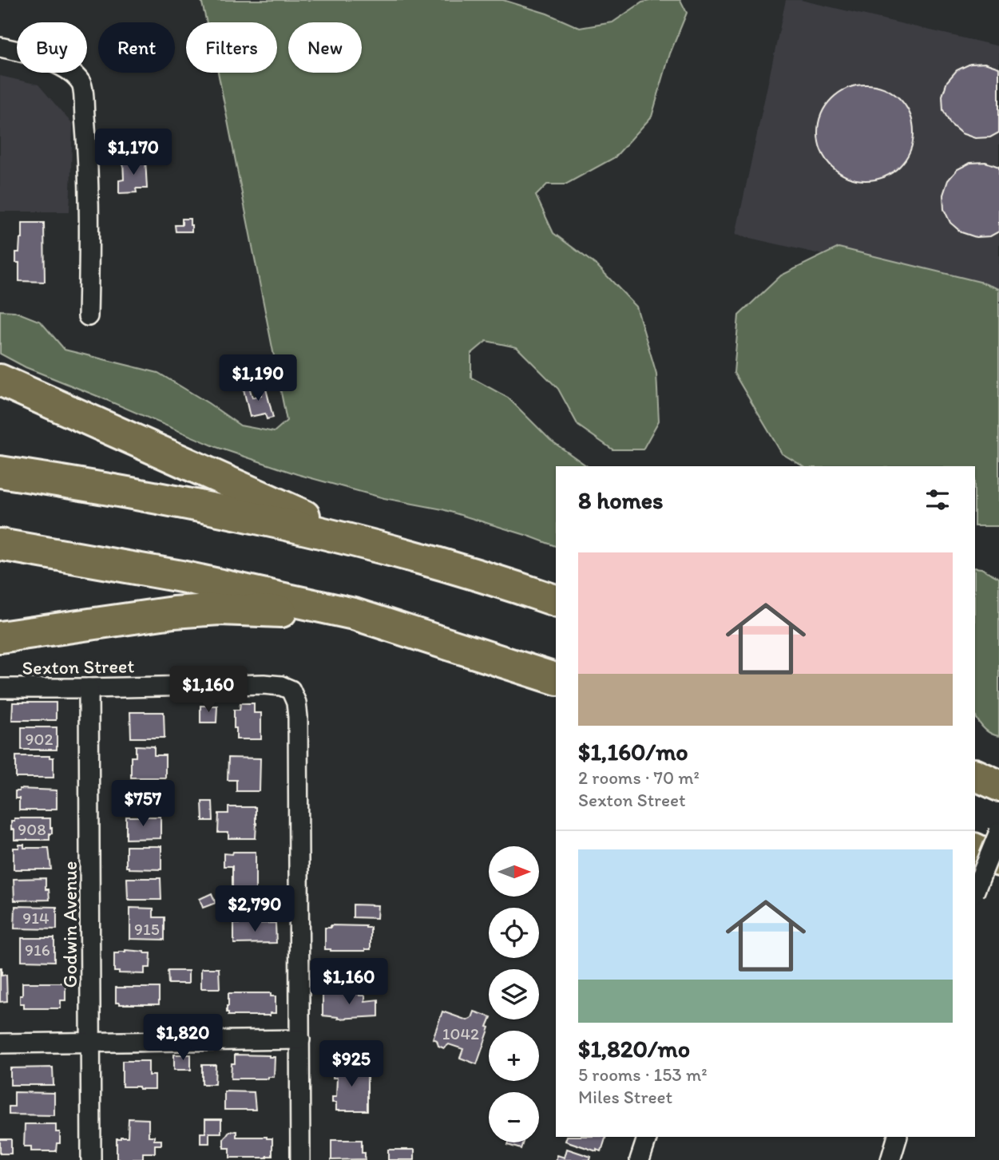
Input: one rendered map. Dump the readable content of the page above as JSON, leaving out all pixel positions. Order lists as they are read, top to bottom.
{
  "streets": {
    "street": ["Sexton Street", "Godwin Avenue"]
  },
  "crossings": [
    ["Sexton Street", "Godwin Avenue"]
  ],
  "house_numbers": [
    "902",
    "908",
    "914",
    "915",
    "916",
    "1042"
  ],
  "north": "right",
  "page": {
    "chip": [
      "Buy",
      "Rent",
      "Filters",
      "New"
    ],
    "price": [
      "$1,170",
      "$1,190",
      "$1,160",
      "$757",
      "$2,790",
      "$1,160",
      "$1,820",
      "$925"
    ],
    "heading": "8 homes",
    "list": [
      {
        "name": "$1,160/mo",
        "note": "2 rooms · 70 m² · Sexton Street"
      },
      {
        "name": "$1,820/mo",
        "note": "5 rooms · 153 m² · Miles Street"
      }
    ],
    "map_buttons": ["+", "−"]
  }
}
